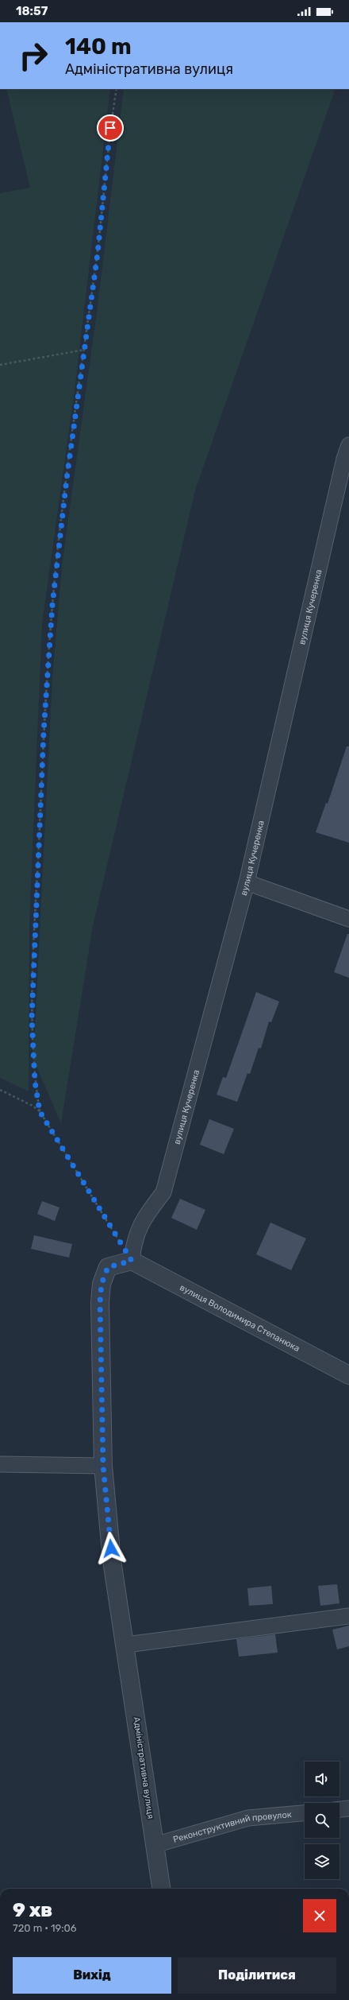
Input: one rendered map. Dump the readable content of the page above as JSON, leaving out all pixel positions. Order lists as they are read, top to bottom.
{
  "streets": {
    "street": [
      "вулиця Кучеренка",
      "вулиця Володимира Степанюка",
      "Адміністративна вулиця",
      "Реконструктивний провулок"
    ]
  },
  "crossings": [
    ["вулиця Кучеренка", "вулиця Володимира Степанюка"],
    ["вулиця Кучеренка", "Адміністративна вулиця"],
    ["вулиця Володимира Степанюка", "Адміністративна вулиця"],
    ["Адміністративна вулиця", "Реконструктивний провулок"]
  ],
  "page": {
    "status": "18:57",
    "turn": ["140 m", "Адміністративна вулиця"],
    "heading": ["9 хв", "720 m · 19:06"],
    "buttons": ["Вихід", "Поділитися"]
  }
}
